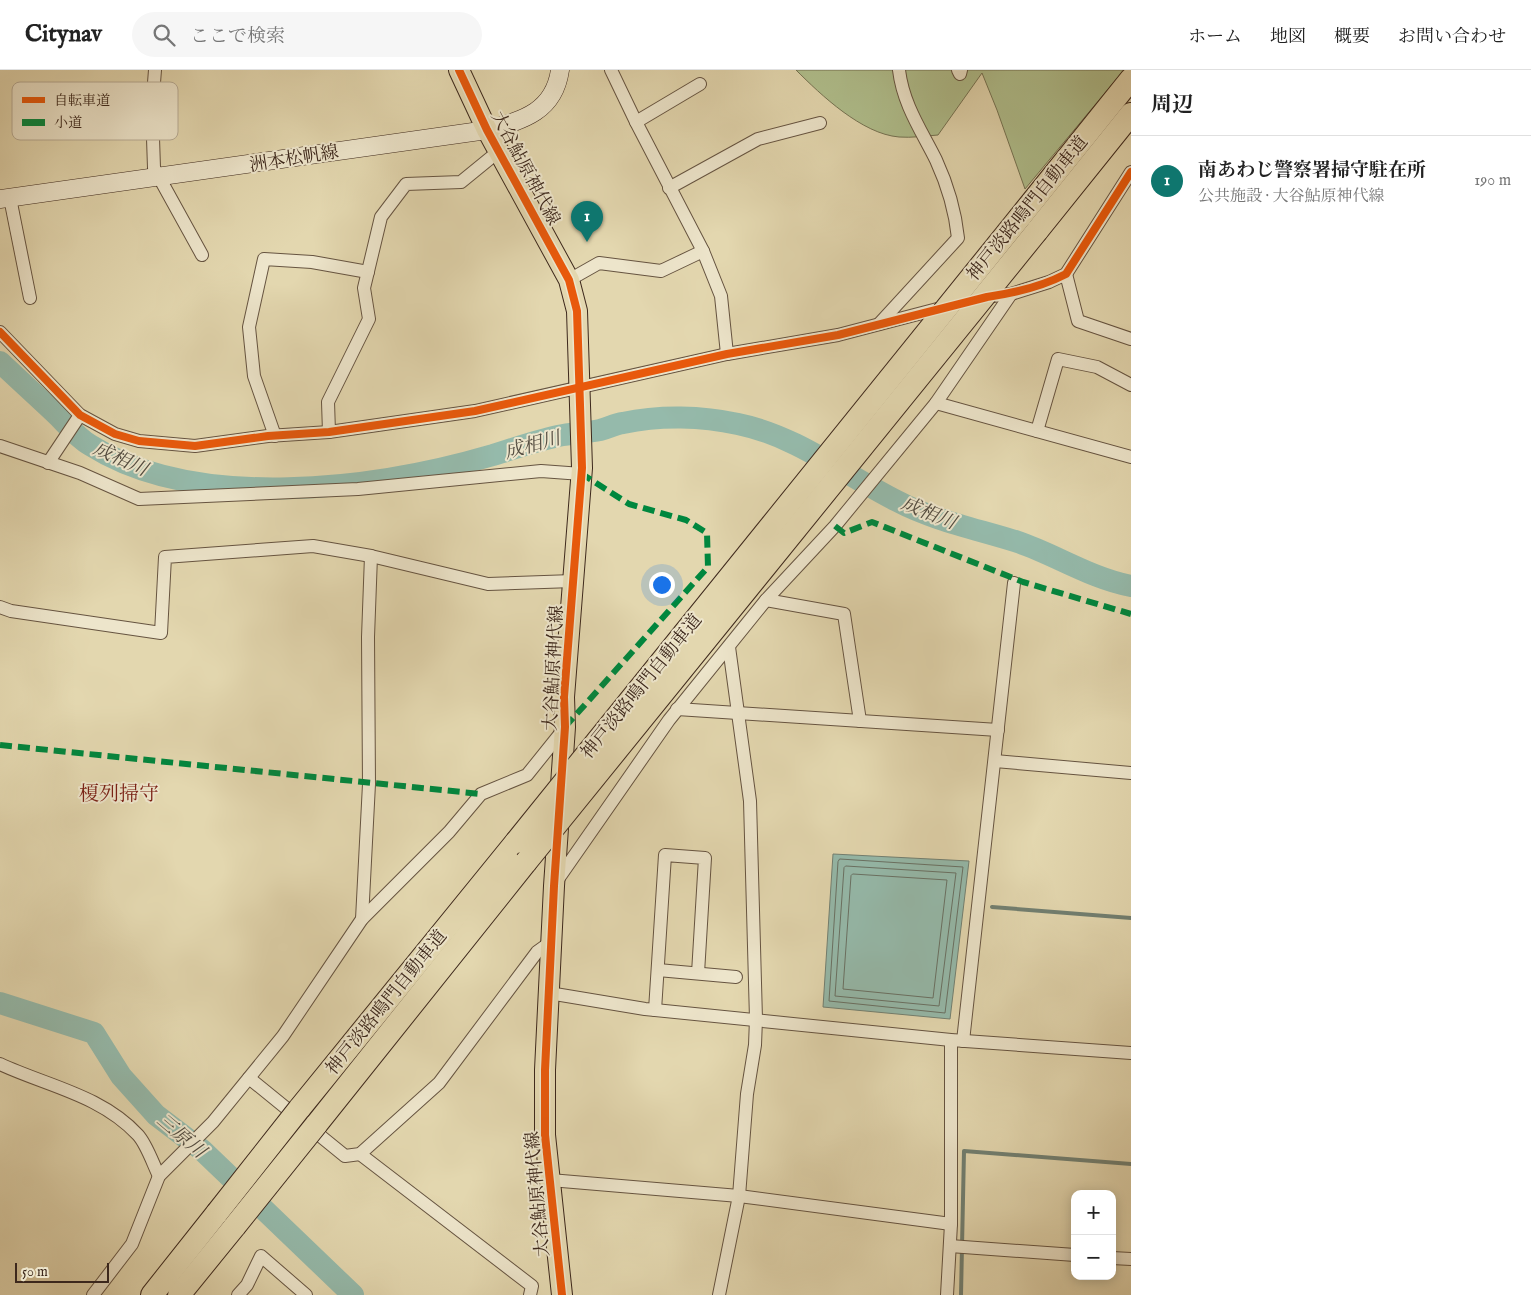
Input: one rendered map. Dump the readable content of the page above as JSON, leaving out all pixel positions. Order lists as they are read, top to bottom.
{
  "streets": {
    "highway": ["神戸淡路鳴門自動車道"],
    "main road": ["洲本松帆線", "大谷鮎原神代線"]
  },
  "crossings": [
    ["洲本松帆線", "大谷鮎原神代線"]
  ],
  "districts": ["榎列掃守"],
  "water": ["成相川", "三原川"],
  "legend": ["自転車道", "小道"],
  "scale_bar": "50 m",
  "page": {
    "header": "Citynav",
    "search": "ここで検索",
    "nav": [
      "ホーム",
      "地図",
      "概要",
      "お問い合わせ"
    ],
    "heading": "周辺",
    "list": [
      {
        "mark": "1",
        "name": "南あわじ警察署掃守駐在所",
        "note": "公共施設 · 大谷鮎原神代線",
        "value": "190 m"
      }
    ],
    "pins": "1",
    "map_buttons": ["+", "−"],
    "scale": "50 m"
  }
}
